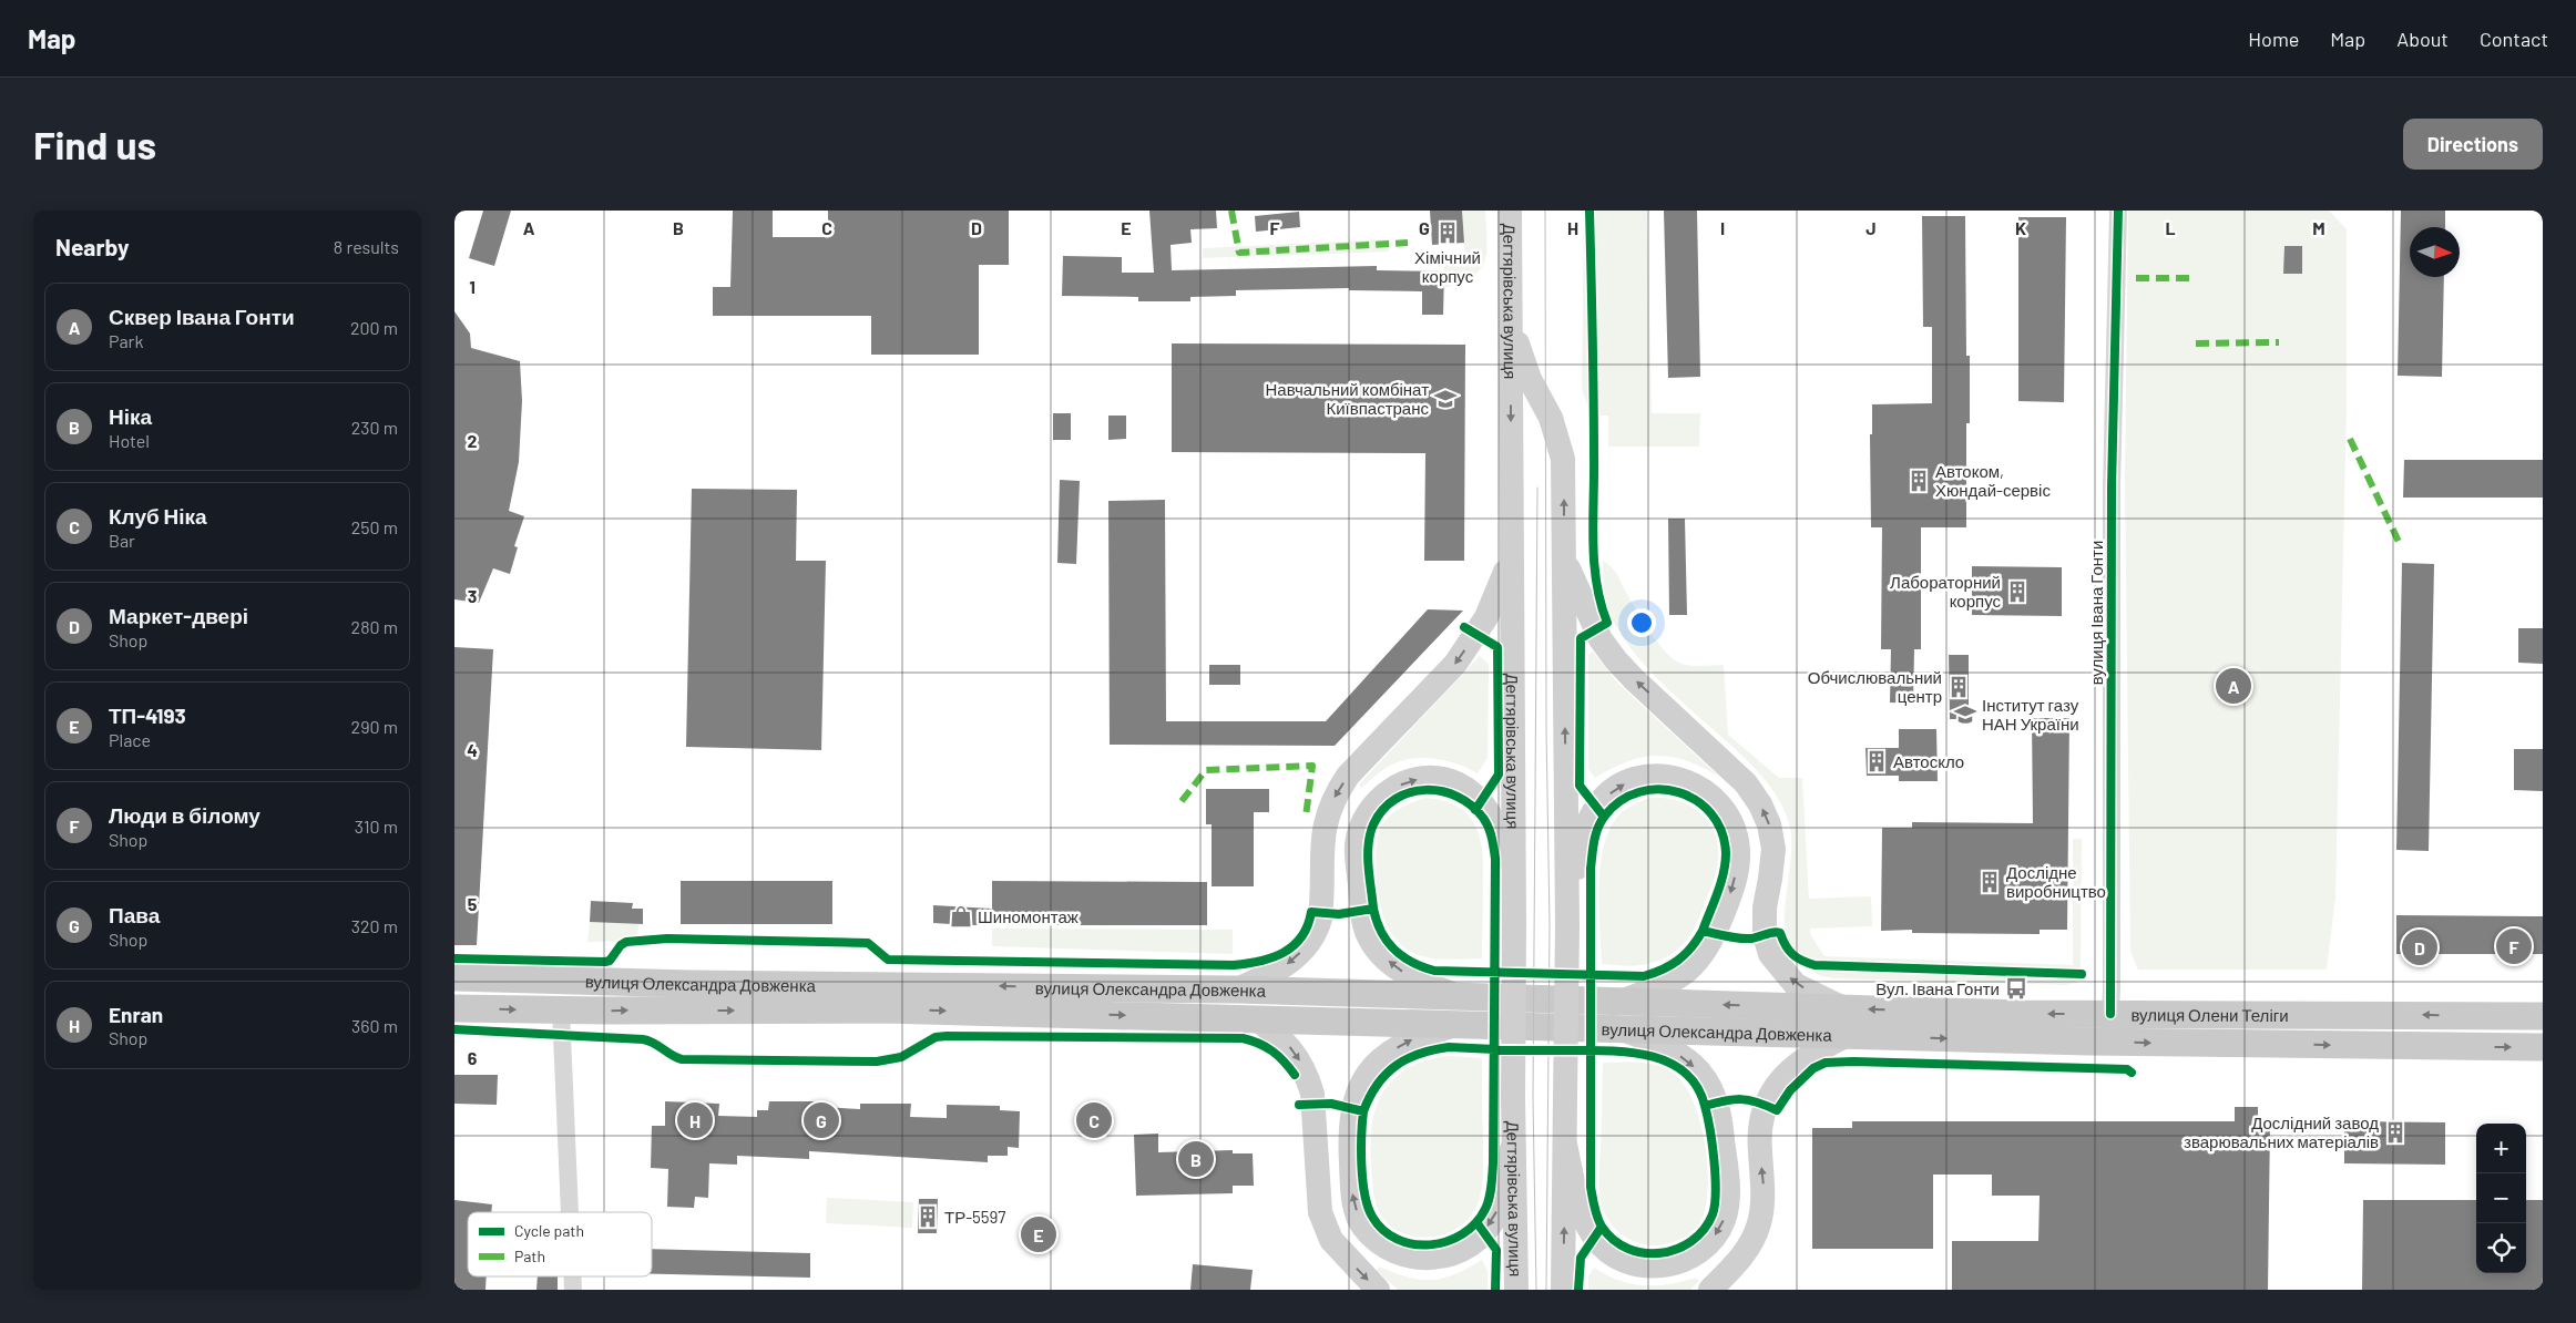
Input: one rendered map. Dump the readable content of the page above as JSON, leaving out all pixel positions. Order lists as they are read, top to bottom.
{
  "streets": {
    "main road": ["Дегтярівська вулиця", "вулиця Олександра Довженка", "вулиця Олени Теліги"],
    "street": ["вулиця Івана Гонти"]
  },
  "crossings": [
    ["вулиця Івана Гонти", "вулиця Олени Теліги"],
    ["вулиця Олександра Довженка", "вулиця Олени Теліги"]
  ],
  "places": {
    "building": [
      "Хімічний корпус",
      "Автоком, Хюндай-сервіс",
      "Лабораторний корпус",
      "Обчислювальний центр",
      "Автоскло",
      "Дослідне виробництво",
      "Дослідний завод зварювальних матеріалів",
      "ТР-5597"
    ],
    "school or university": ["Навчальний комбінат Київпастранс", "Інститут газу НАН України"],
    "shop": ["Шиномонтаж"],
    "bus stop": ["Вул. Івана Гонти"]
  },
  "legend": ["Cycle path", "Path"],
  "north": "right",
  "page": {
    "header": "Map",
    "nav": [
      "Home",
      "Map",
      "About",
      "Contact"
    ],
    "buttons": "Directions",
    "title": "Find us",
    "heading": ["Nearby", "8 results"],
    "list": [
      {
        "mark": "A",
        "name": "Сквер Івана Гонти",
        "note": "Park",
        "value": "200 m"
      },
      {
        "mark": "B",
        "name": "Ніка",
        "note": "Hotel",
        "value": "230 m"
      },
      {
        "mark": "C",
        "name": "Клуб Ніка",
        "note": "Bar",
        "value": "250 m"
      },
      {
        "mark": "D",
        "name": "Маркет-двері",
        "note": "Shop",
        "value": "280 m"
      },
      {
        "mark": "E",
        "name": "ТП-4193",
        "note": "Place",
        "value": "290 m"
      },
      {
        "mark": "F",
        "name": "Люди в білому",
        "note": "Shop",
        "value": "310 m"
      },
      {
        "mark": "G",
        "name": "Пава",
        "note": "Shop",
        "value": "320 m"
      },
      {
        "mark": "H",
        "name": "Enran",
        "note": "Shop",
        "value": "360 m"
      }
    ],
    "pins": [
      "A",
      "F",
      "D",
      "C",
      "G",
      "H",
      "B",
      "E"
    ],
    "map_buttons": ["+", "−"]
  },
  "grid": {
    "columns": [
      "A",
      "B",
      "C",
      "D",
      "E",
      "F",
      "G",
      "H",
      "I",
      "J",
      "K",
      "L",
      "M"
    ],
    "rows": [
      "1",
      "2",
      "3",
      "4",
      "5",
      "6"
    ]
  }
}
